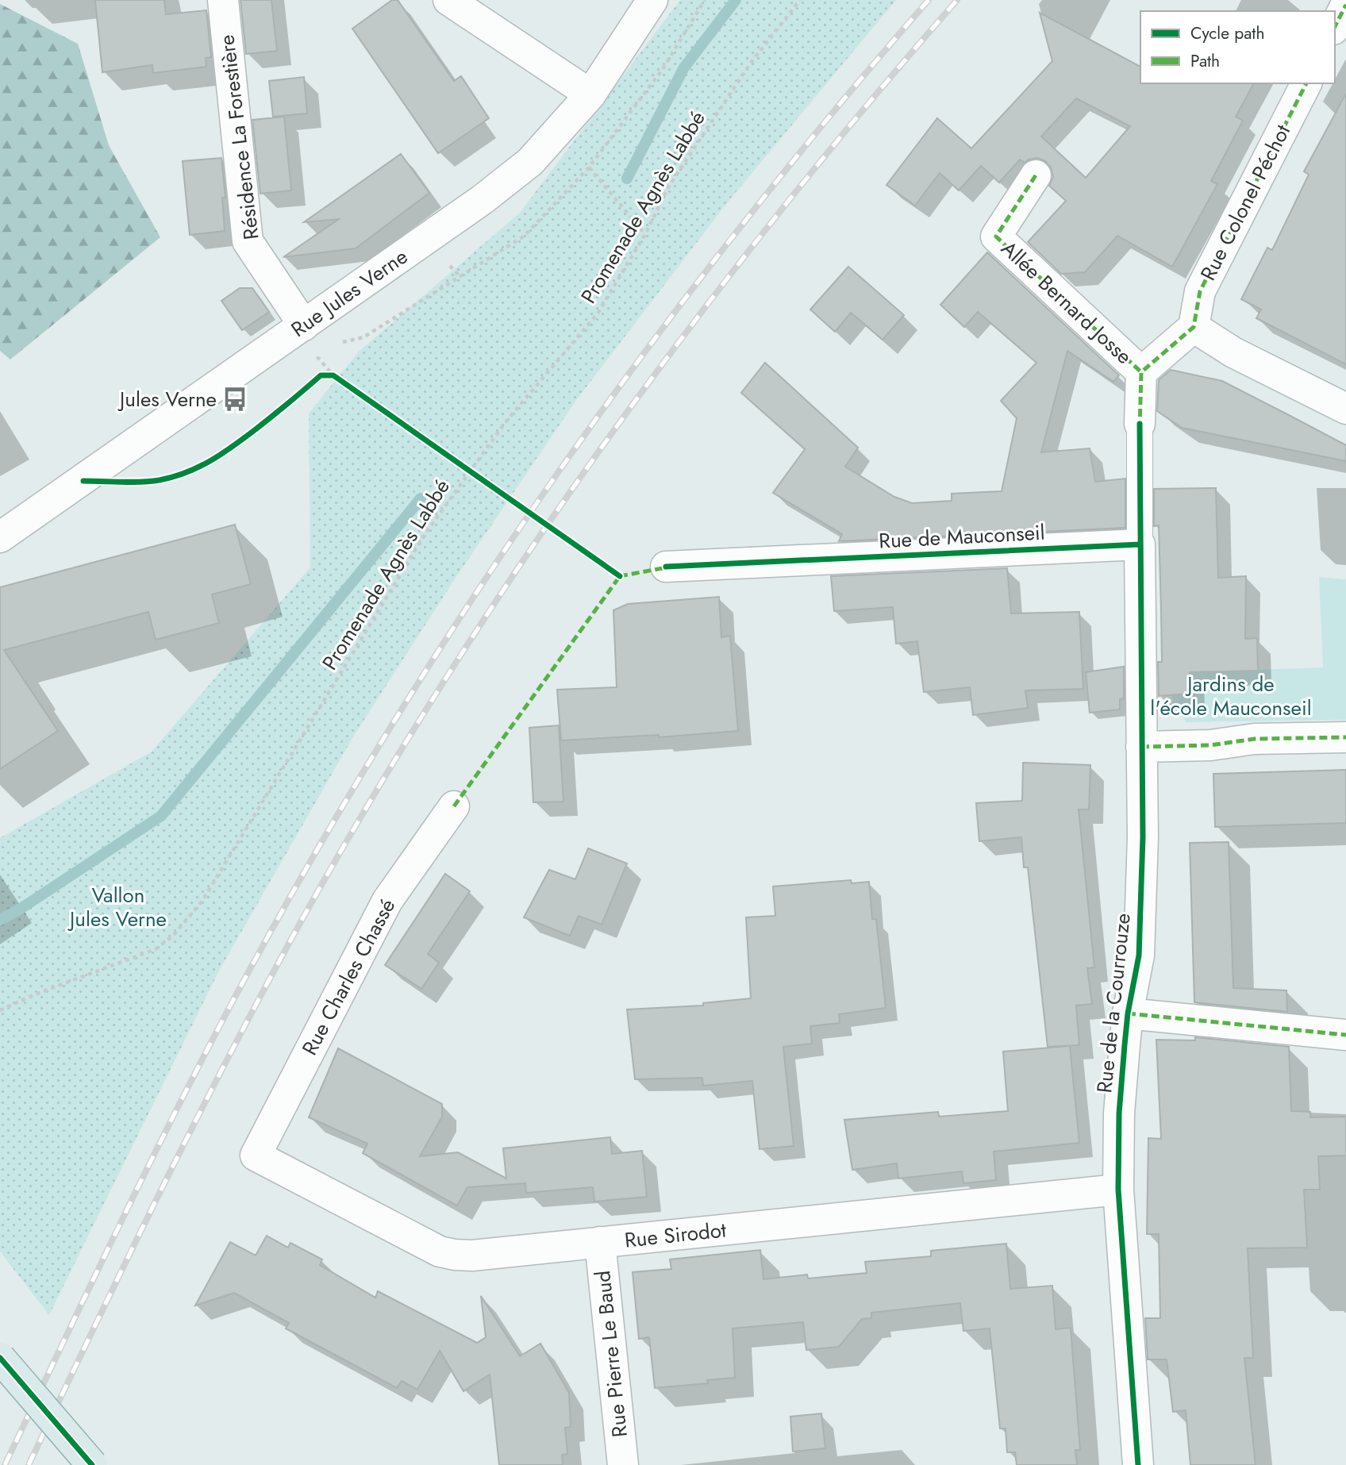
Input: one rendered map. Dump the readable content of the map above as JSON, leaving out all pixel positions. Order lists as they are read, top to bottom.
{
  "streets": {
    "street": [
      "Résidence La Forestière",
      "Rue Colonel Péchot",
      "Rue Jules Verne",
      "Allée Bernard Josse",
      "Rue de Mauconseil",
      "Rue Charles Chassé",
      "Rue de la Courrouze",
      "Rue Sirodot",
      "Rue Pierre Le Baud"
    ],
    "path": ["Promenade Agnès Labbé"]
  },
  "crossings": [
    ["Résidence La Forestière", "Rue Jules Verne"],
    ["Rue de Mauconseil", "Rue de la Courrouze"],
    ["Rue Charles Chassé", "Rue Sirodot"],
    ["Rue de la Courrouze", "Rue Sirodot"],
    ["Rue Sirodot", "Rue Pierre Le Baud"]
  ],
  "parks": ["Jardins de l'école Mauconseil", "Vallon Jules Verne"],
  "places": {
    "bus stop": ["Jules Verne"]
  },
  "legend": ["Cycle path", "Path"]
}
